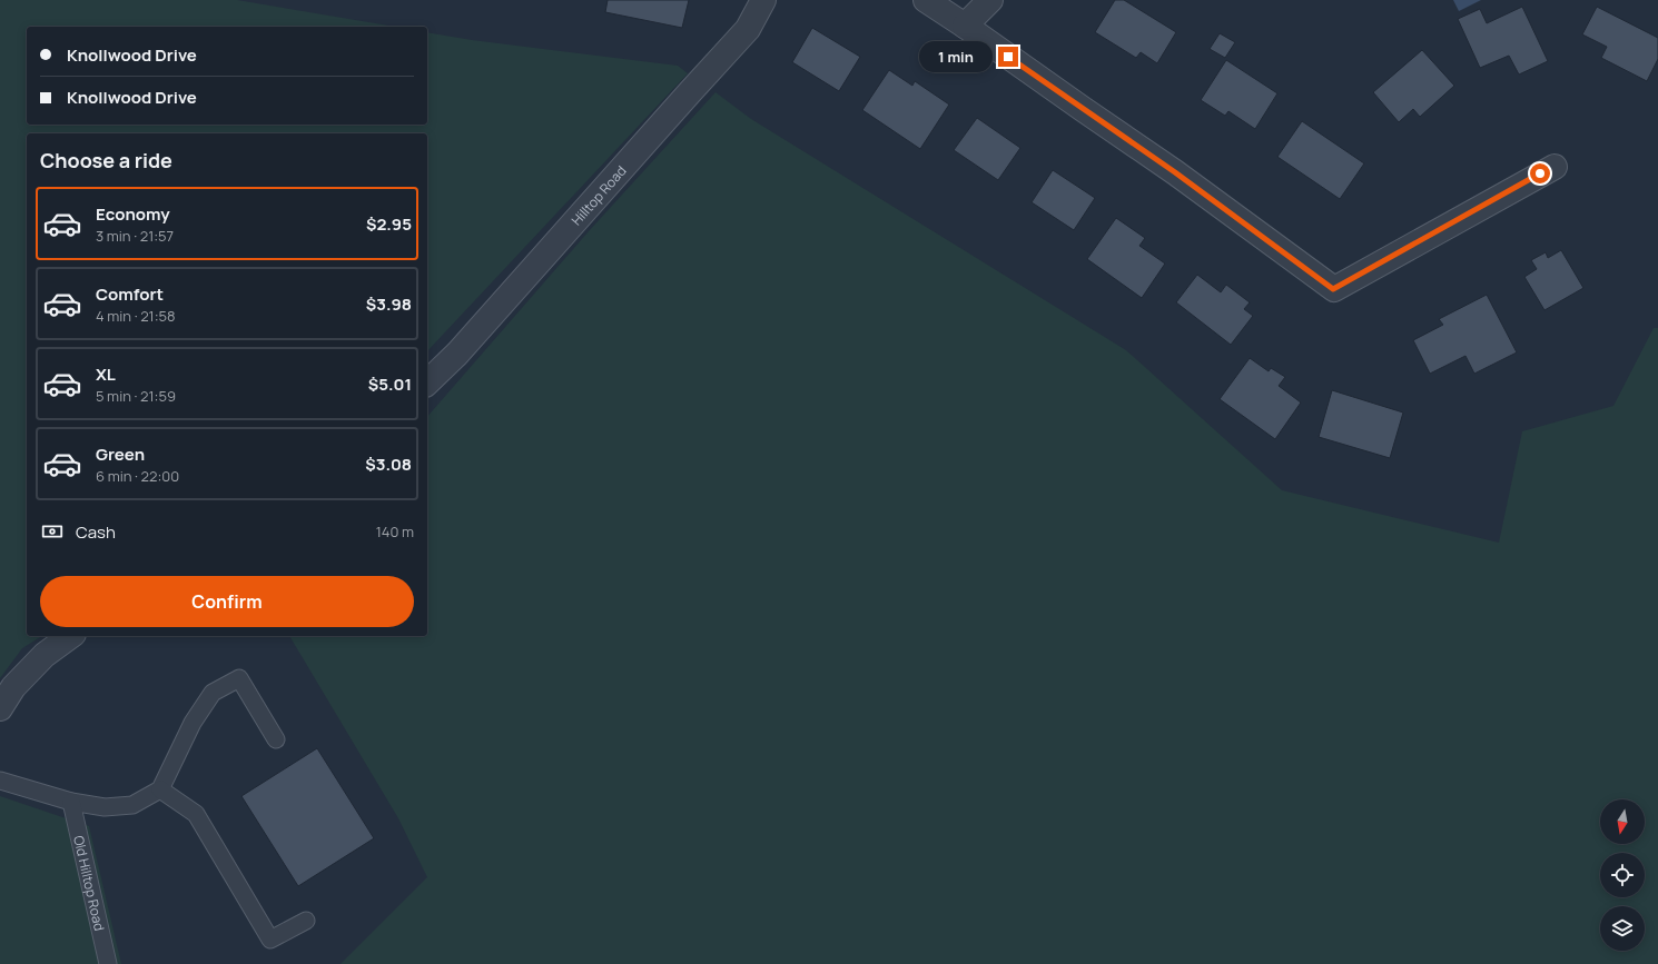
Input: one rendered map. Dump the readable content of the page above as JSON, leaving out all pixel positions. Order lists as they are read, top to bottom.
{
  "streets": {
    "street": ["Hilltop Road"],
    "lane": ["Old Hilltop Road"]
  },
  "north": "bottom",
  "page": {
    "banner": ["Knollwood Drive", "Knollwood Drive"],
    "bubble": "1 min",
    "heading": "Choose a ride",
    "list": [
      {
        "name": "Economy",
        "note": "3 min · 21:57",
        "value": "$2.95"
      },
      {
        "name": "Comfort",
        "note": "4 min · 21:58",
        "value": "$3.98"
      },
      {
        "name": "XL",
        "note": "5 min · 21:59",
        "value": "$5.01"
      },
      {
        "name": "Green",
        "note": "6 min · 22:00",
        "value": "$3.08"
      }
    ],
    "pay": ["Cash", "140 m"],
    "buttons": "Confirm"
  }
}
